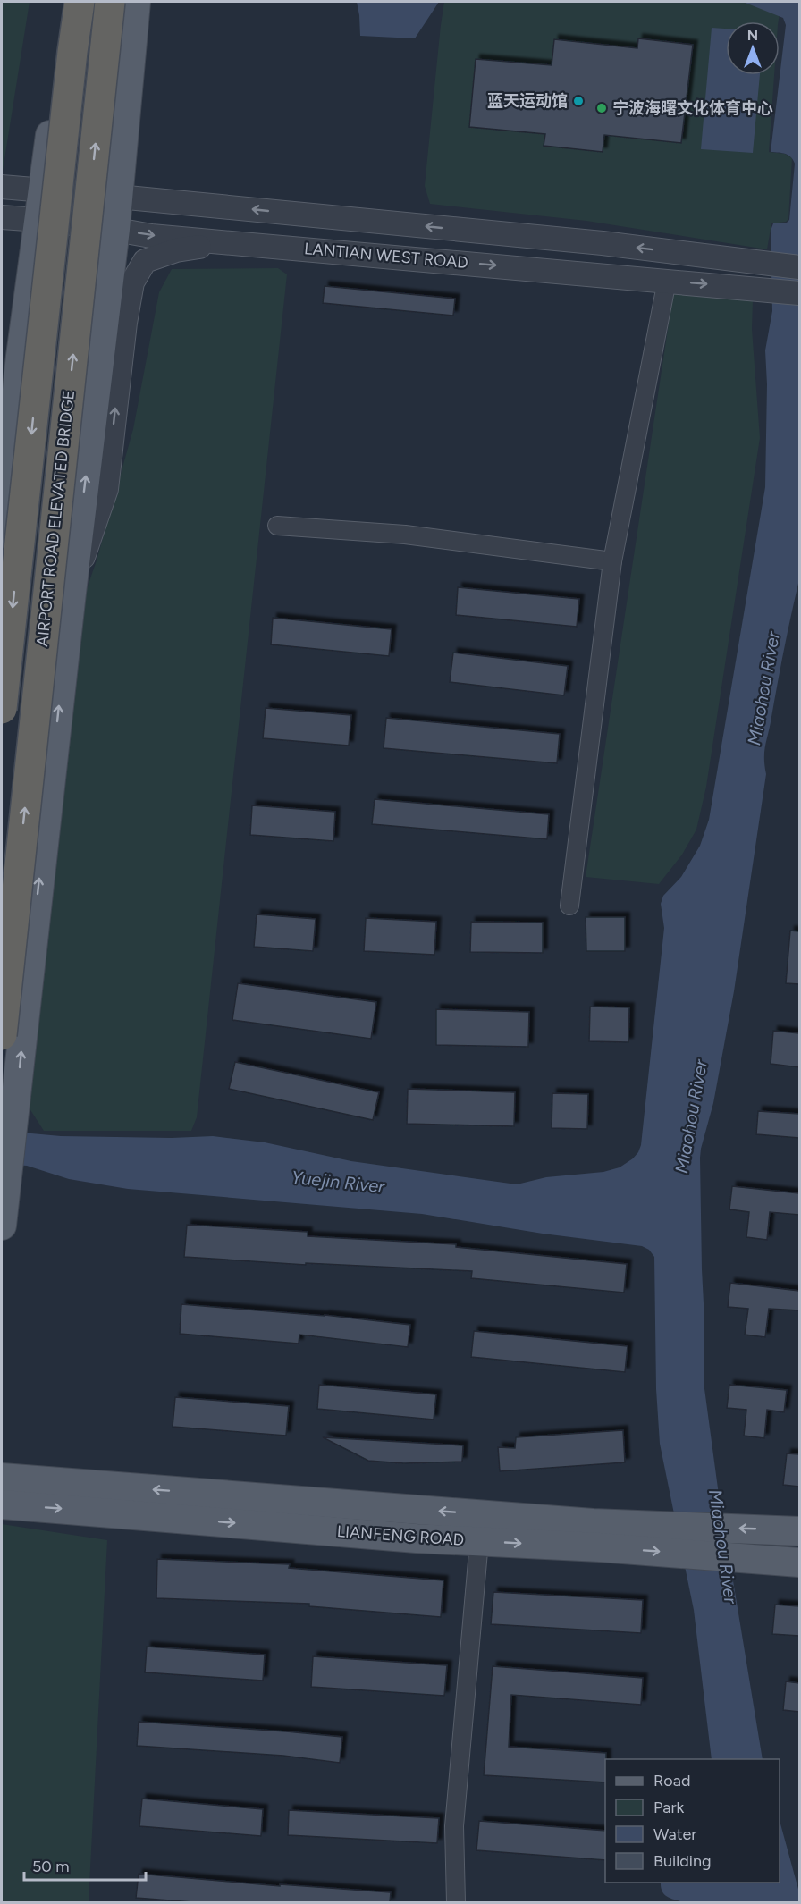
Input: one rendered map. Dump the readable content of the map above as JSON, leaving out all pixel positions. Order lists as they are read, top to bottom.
{
  "streets": {
    "highway": ["AIRPORT ROAD ELEVATED BRIDGE"],
    "main road": ["LIANFENG ROAD"],
    "street": ["LANTIAN WEST ROAD"]
  },
  "water": ["Miaohou River", "Yuejin River"],
  "places": ["蓝天运动馆", "宁波海曙文化体育中心"],
  "legend": [
    "Road",
    "Park",
    "Water",
    "Building"
  ],
  "scale_bar": "50 m",
  "north": "top"
}
